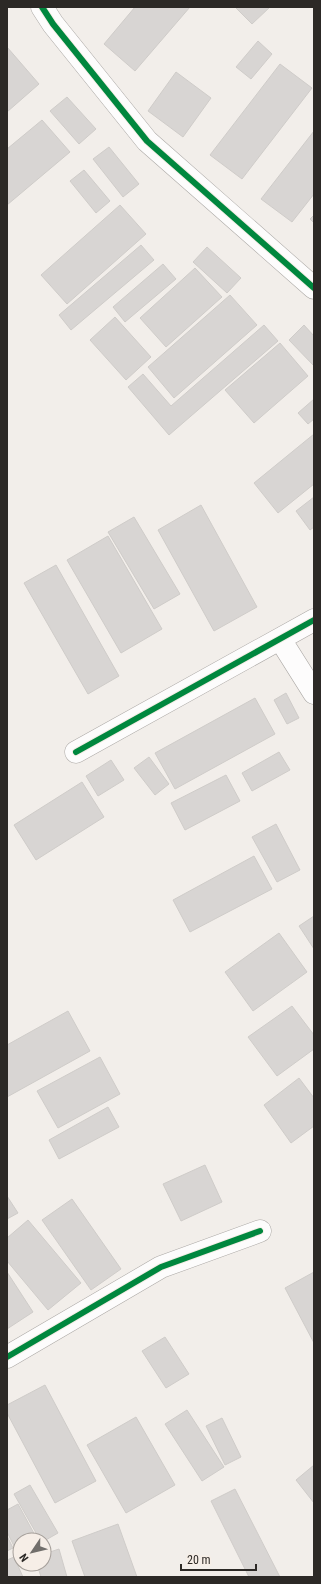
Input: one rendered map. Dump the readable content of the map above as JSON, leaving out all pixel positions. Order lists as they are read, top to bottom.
{
  "scale_bar": "20 m",
  "north": "bottom left"
}
